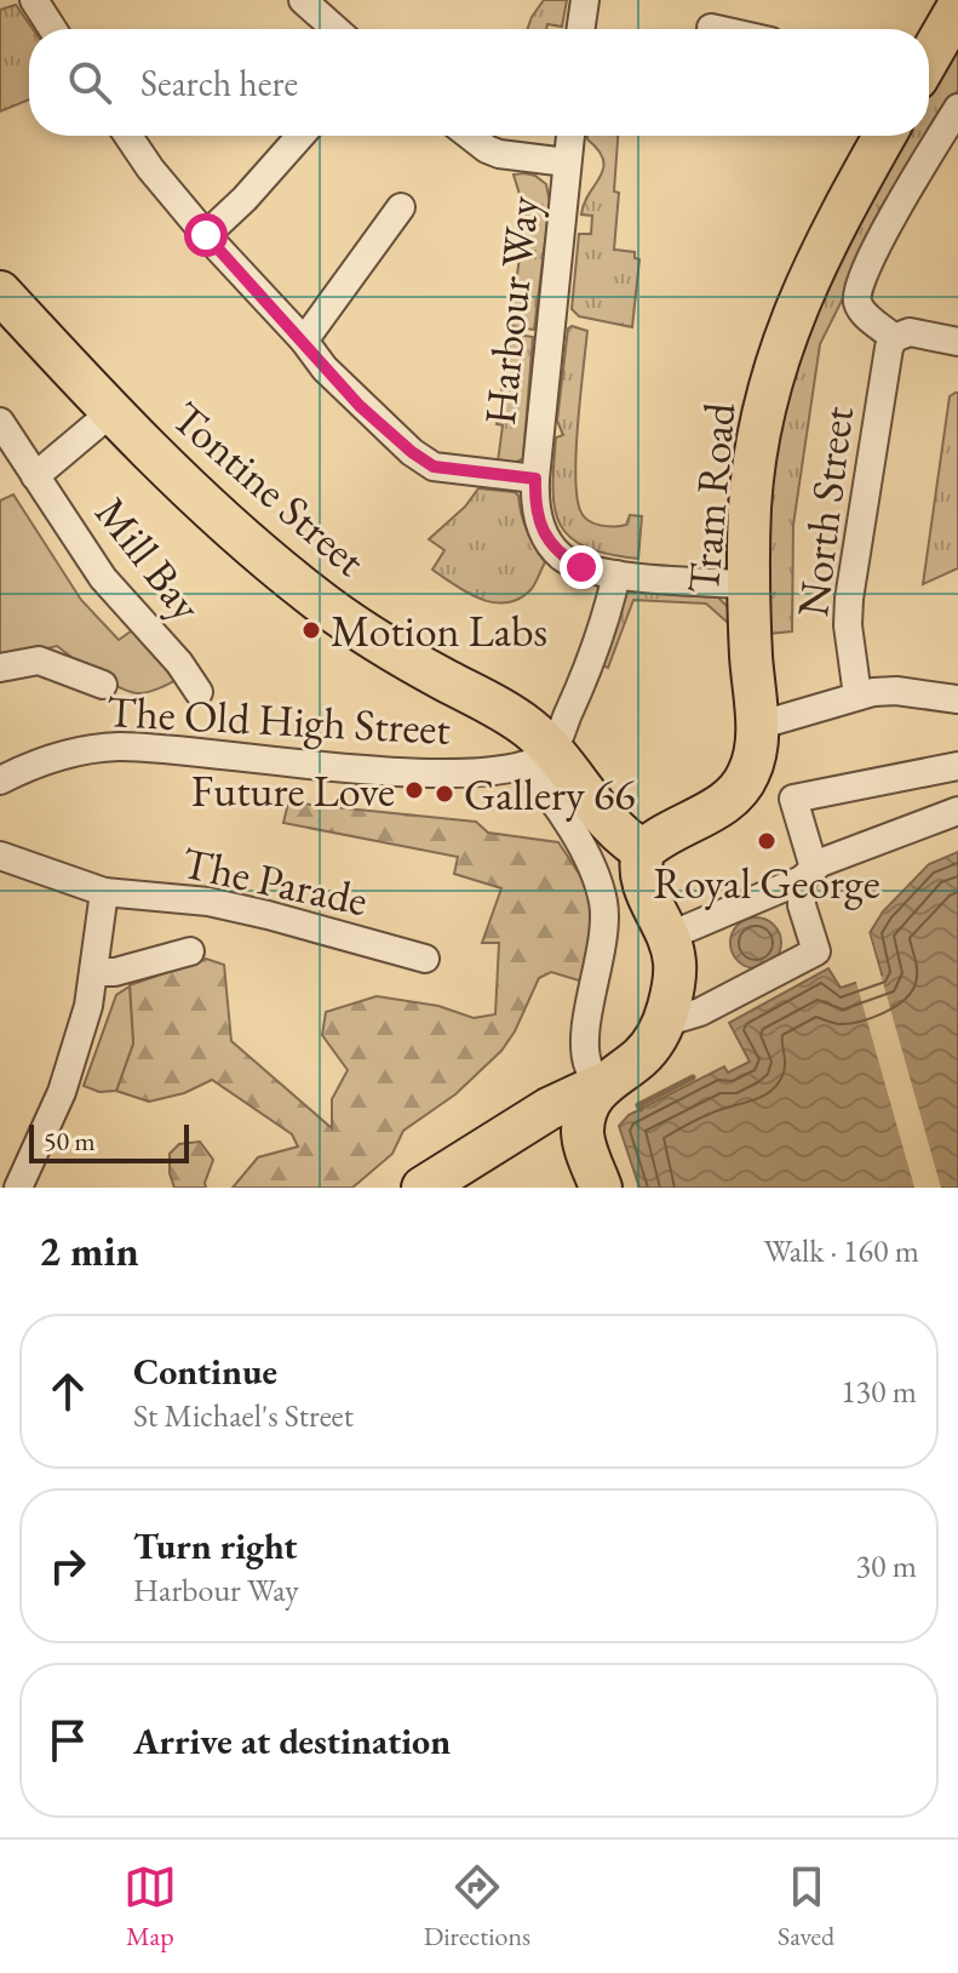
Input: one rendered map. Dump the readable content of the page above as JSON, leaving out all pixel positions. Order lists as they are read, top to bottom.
{
  "streets": {
    "main road": ["Tontine Street", "Tram Road"],
    "street": [
      "Harbour Way",
      "North Street",
      "Mill Bay",
      "The Old High Street",
      "The Parade"
    ]
  },
  "crossings": [
    ["Harbour Way", "Tram Road"],
    ["Tontine Street", "Tram Road"],
    ["Tontine Street", "Mill Bay"],
    ["Tontine Street", "The Old High Street"]
  ],
  "places": [
    "Motion Labs",
    "Future Love",
    "Gallery 66",
    "Royal George"
  ],
  "scale_bar": "50 m",
  "page": {
    "search": "Search here",
    "scale": "50 m",
    "heading": ["2 min", "Walk · 160 m"],
    "list": [
      ["Continue", "St Michael's Street", "130 m"],
      ["Turn right", "Harbour Way", "30 m"],
      "Arrive at destination"
    ],
    "nav": ["Map", "Directions", "Saved"]
  }
}
